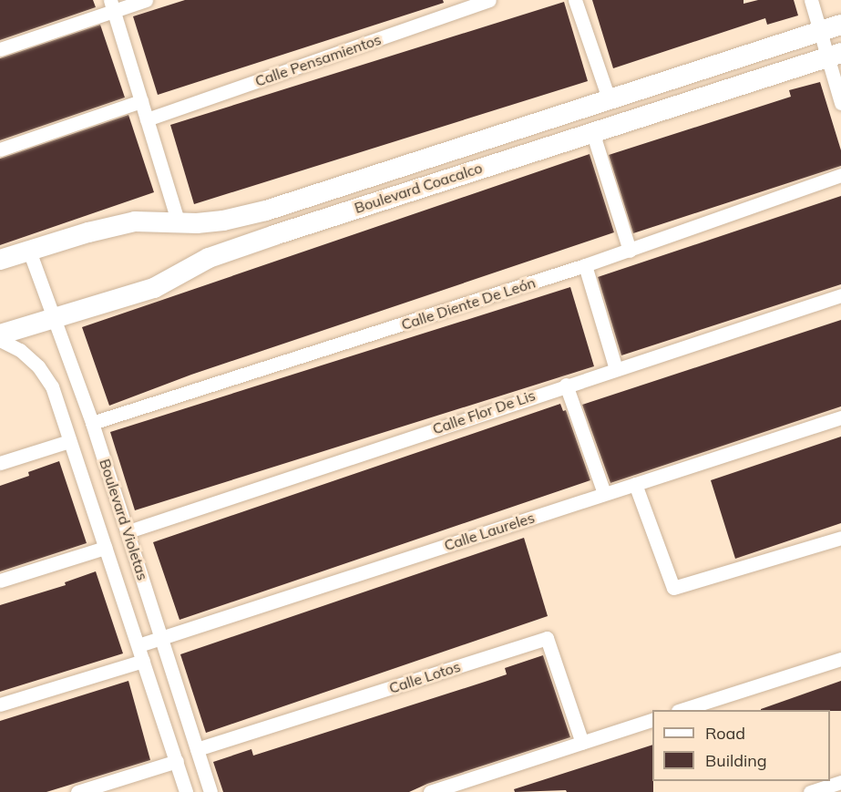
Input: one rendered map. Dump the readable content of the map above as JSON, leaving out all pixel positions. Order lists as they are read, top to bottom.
{
  "streets": {
    "main road": ["Boulevard Coacalco"],
    "street": [
      "Calle Pensamientos",
      "Calle Diente De León",
      "Calle Flor De Lis",
      "Boulevard Violetas",
      "Calle Laureles",
      "Calle Lotos"
    ]
  },
  "crossings": [
    ["Boulevard Coacalco", "Boulevard Violetas"],
    ["Calle Diente De León", "Boulevard Violetas"],
    ["Calle Flor De Lis", "Boulevard Violetas"],
    ["Boulevard Violetas", "Calle Laureles"],
    ["Boulevard Violetas", "Calle Lotos"]
  ],
  "legend": ["Road", "Building"]
}
